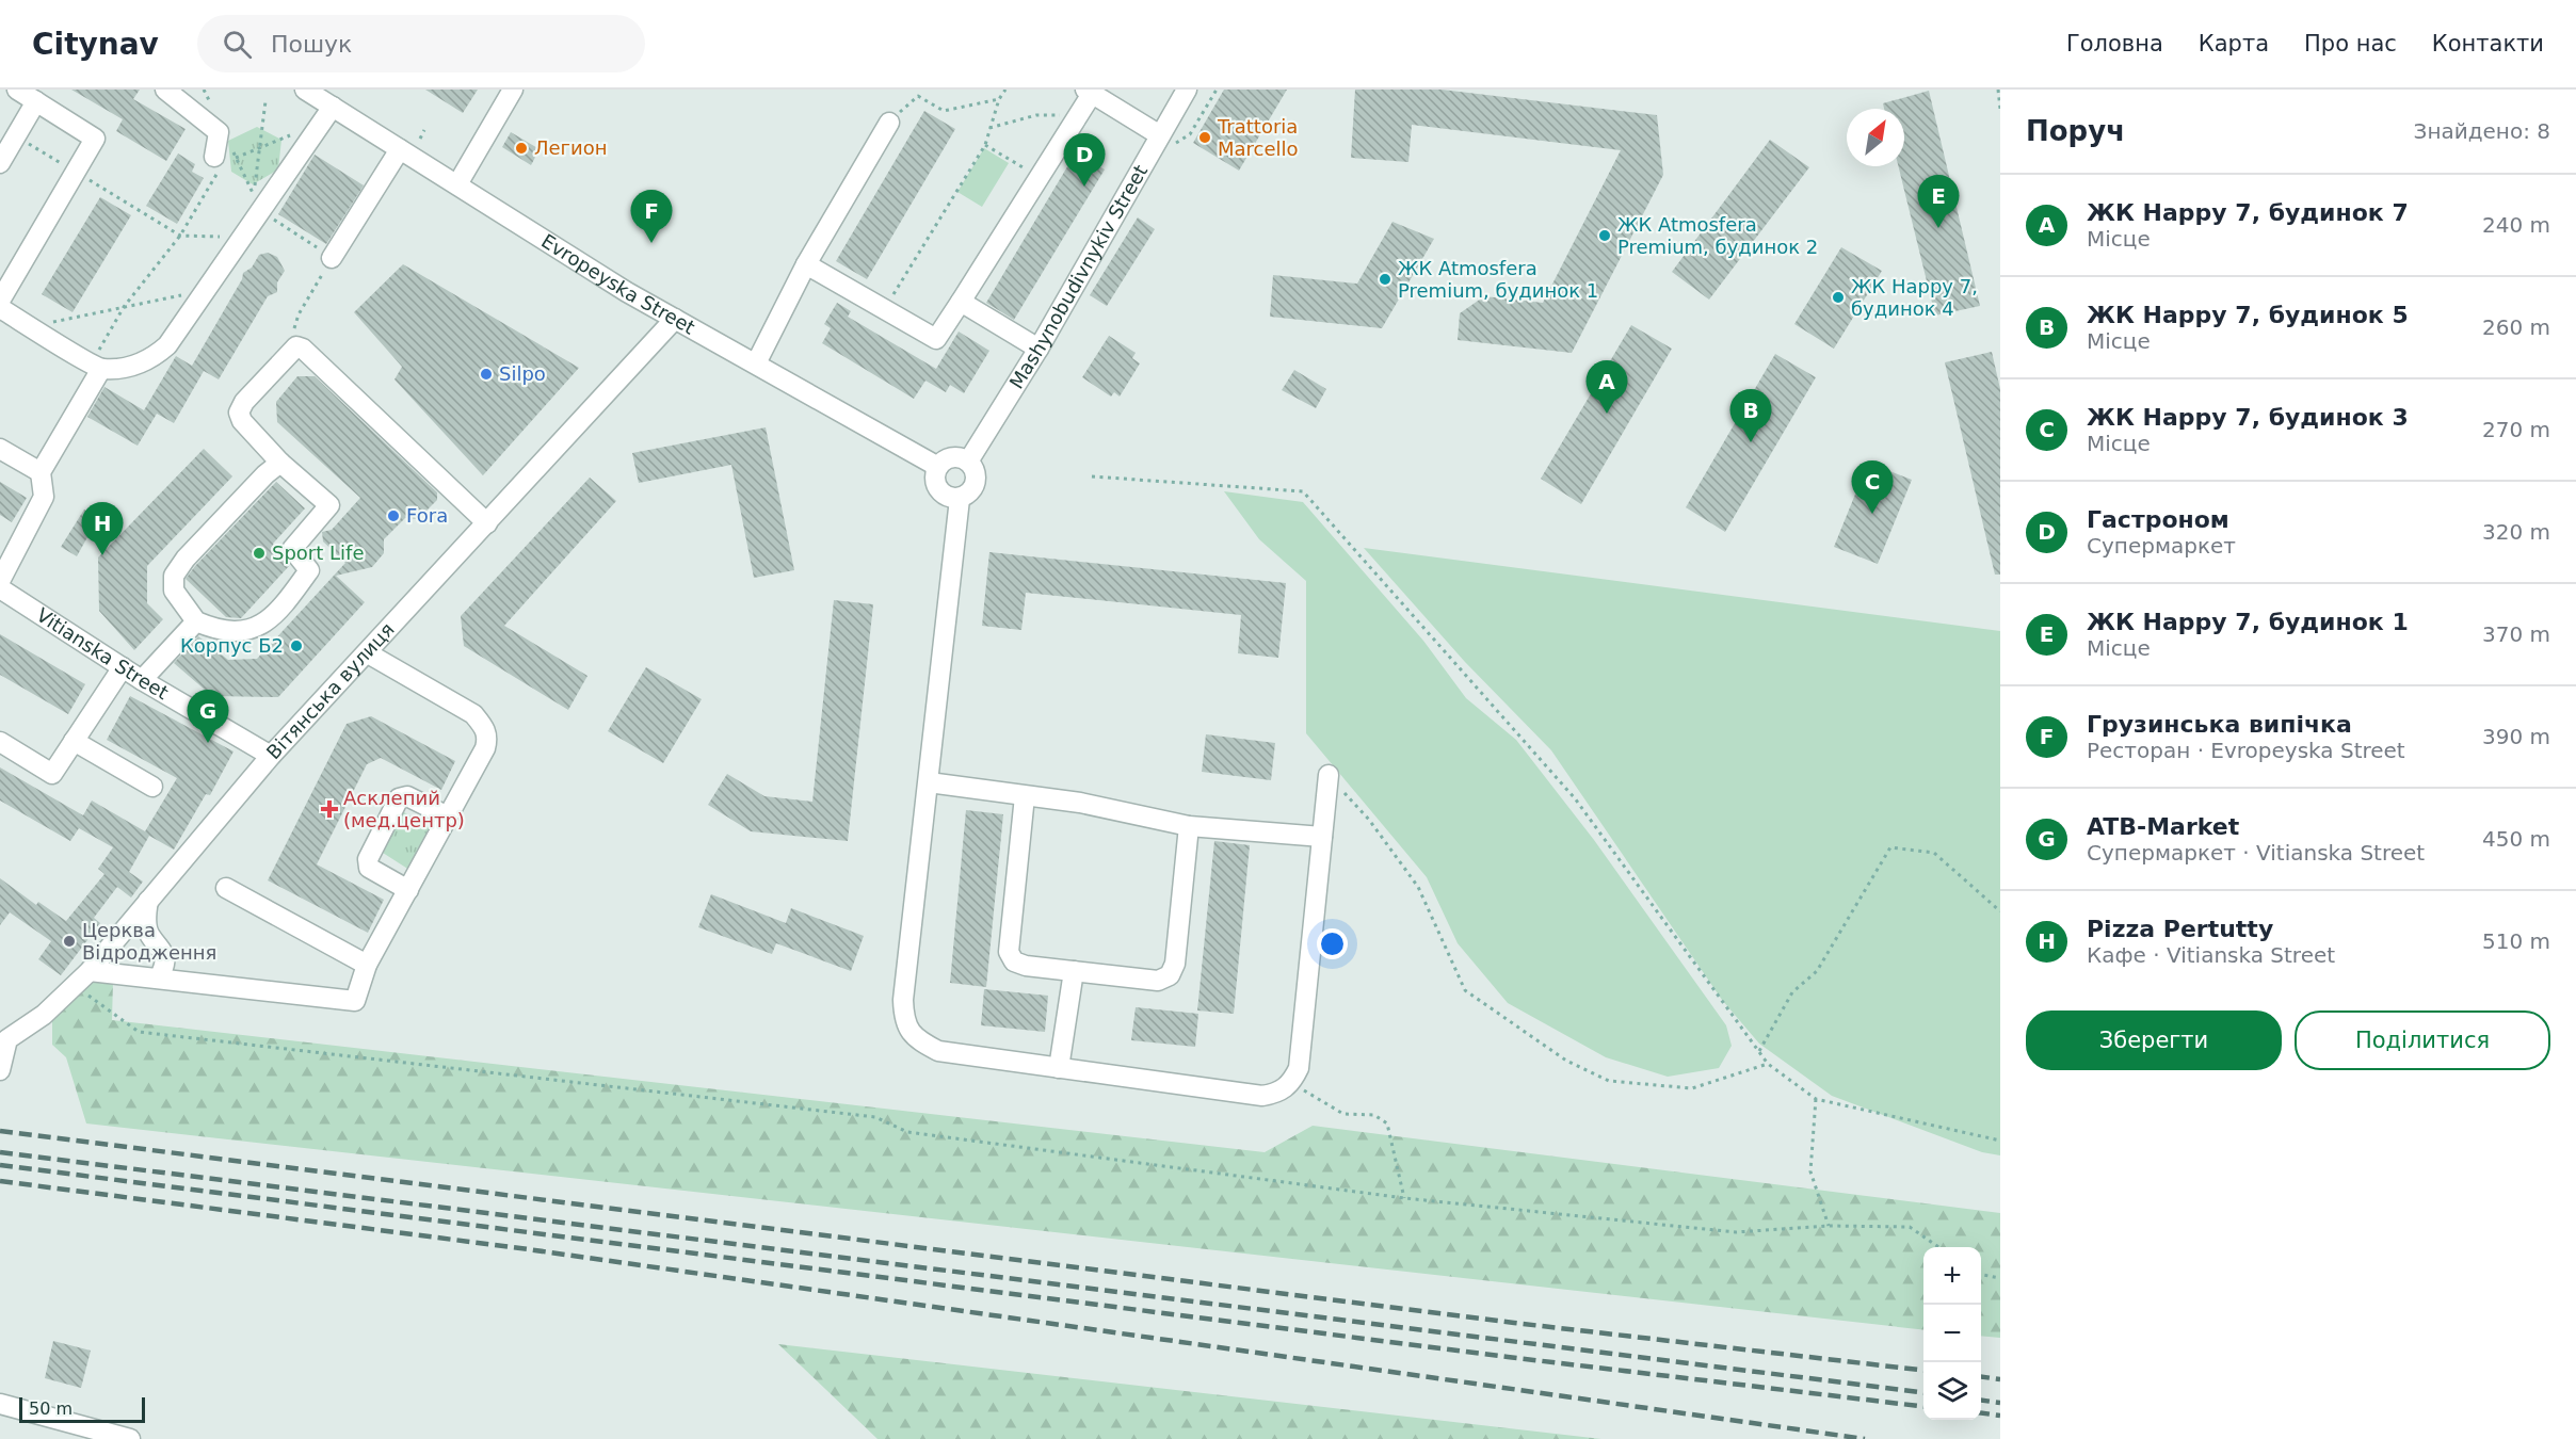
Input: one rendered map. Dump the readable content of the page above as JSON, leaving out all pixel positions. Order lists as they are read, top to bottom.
{
  "streets": {
    "street": [
      "Mashynobudivnykiv Street",
      "Evropeyska Street",
      "Vitianska Street",
      "Вітянська вулиця"
    ]
  },
  "crossings": [
    ["Mashynobudivnykiv Street", "Evropeyska Street"],
    ["Evropeyska Street", "Вітянська вулиця"],
    ["Vitianska Street", "Вітянська вулиця"]
  ],
  "places": {
    "other": [
      "Trattoria Marcello",
      "Легион",
      "ЖК Atmosfera Premium, будинок 2",
      "ЖК Atmosfera Premium, будинок 1",
      "ЖК Happy 7, будинок 4",
      "Silpo",
      "Fora",
      "Sport Life",
      "Корпус Б2",
      "Церква Відродження"
    ],
    "health": ["Асклепий (мед.центр)"]
  },
  "scale_bar": "50 m",
  "north": "top right",
  "page": {
    "header": "Citynav",
    "search": "Пошук",
    "nav": [
      "Головна",
      "Карта",
      "Про нас",
      "Контакти"
    ],
    "heading": ["Поруч", "Знайдено: 8"],
    "pins": [
      "D",
      "E",
      "F",
      "A",
      "B",
      "C",
      "H",
      "G"
    ],
    "list": [
      {
        "mark": "A",
        "name": "ЖК Happy 7, будинок 7",
        "note": "Місце",
        "value": "240 m"
      },
      {
        "mark": "B",
        "name": "ЖК Happy 7, будинок 5",
        "note": "Місце",
        "value": "260 m"
      },
      {
        "mark": "C",
        "name": "ЖК Happy 7, будинок 3",
        "note": "Місце",
        "value": "270 m"
      },
      {
        "mark": "D",
        "name": "Гастроном",
        "note": "Супермаркет",
        "value": "320 m"
      },
      {
        "mark": "E",
        "name": "ЖК Happy 7, будинок 1",
        "note": "Місце",
        "value": "370 m"
      },
      {
        "mark": "F",
        "name": "Грузинська випічка",
        "note": "Ресторан · Evropeyska Street",
        "value": "390 m"
      },
      {
        "mark": "G",
        "name": "ATB-Market",
        "note": "Супермаркет · Vitianska Street",
        "value": "450 m"
      },
      {
        "mark": "H",
        "name": "Pizza Pertutty",
        "note": "Кафе · Vitianska Street",
        "value": "510 m"
      }
    ],
    "buttons": ["Зберегти", "Поділитися"],
    "map_buttons": ["+", "−"],
    "scale": "50 m"
  }
}
